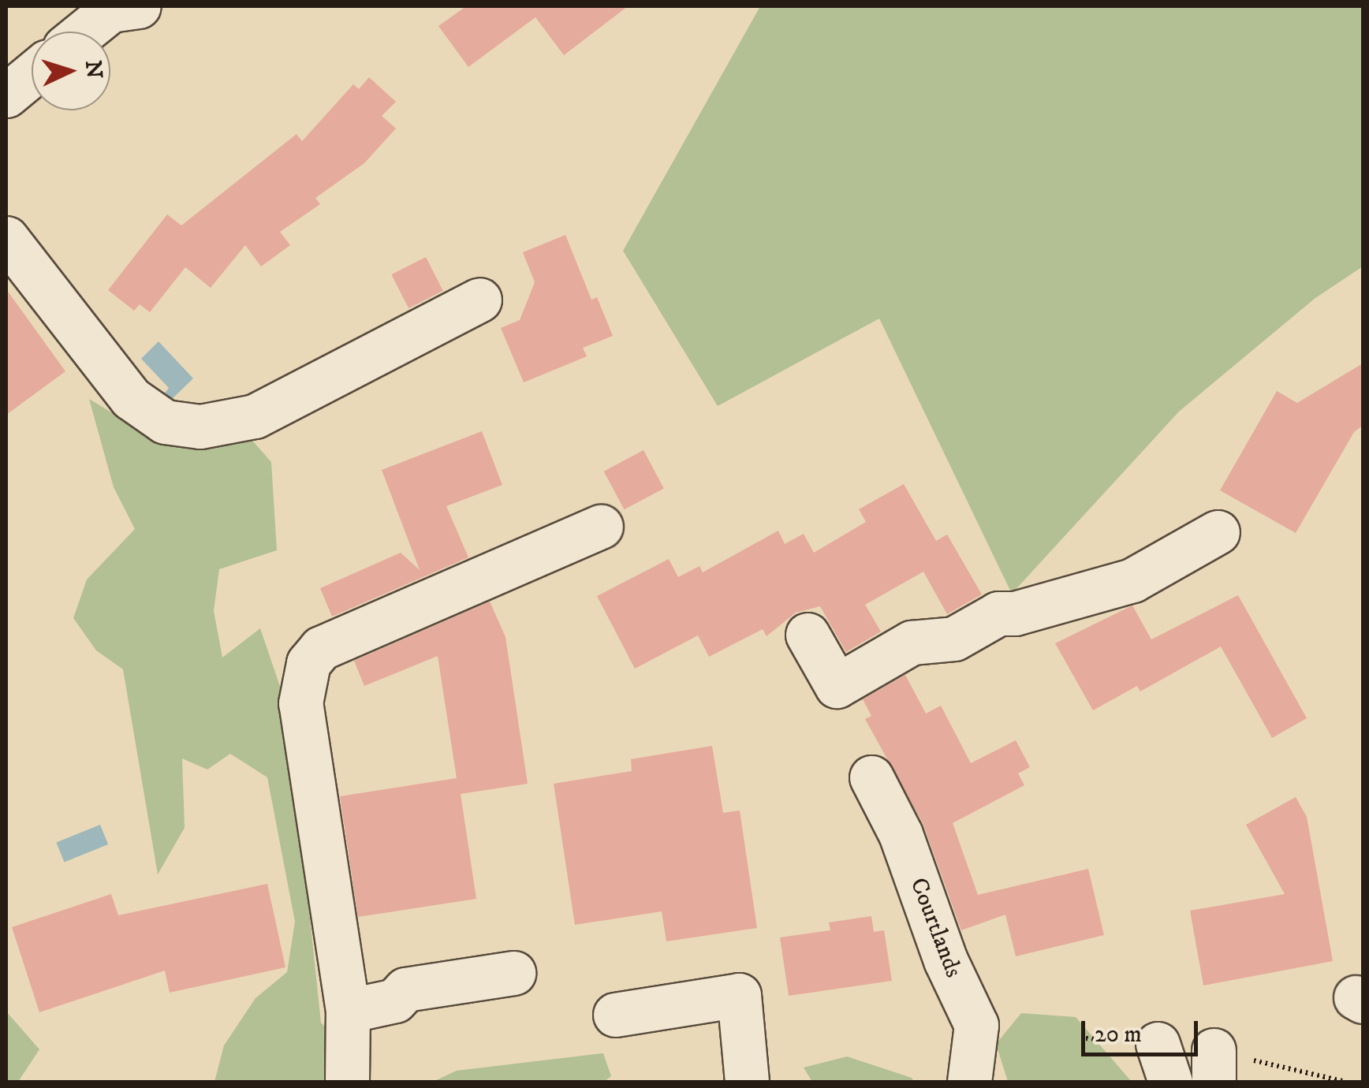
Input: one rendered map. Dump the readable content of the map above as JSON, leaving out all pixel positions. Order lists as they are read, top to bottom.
{
  "streets": {
    "street": ["Courtlands"]
  },
  "scale_bar": "20 m",
  "north": "right"
}
